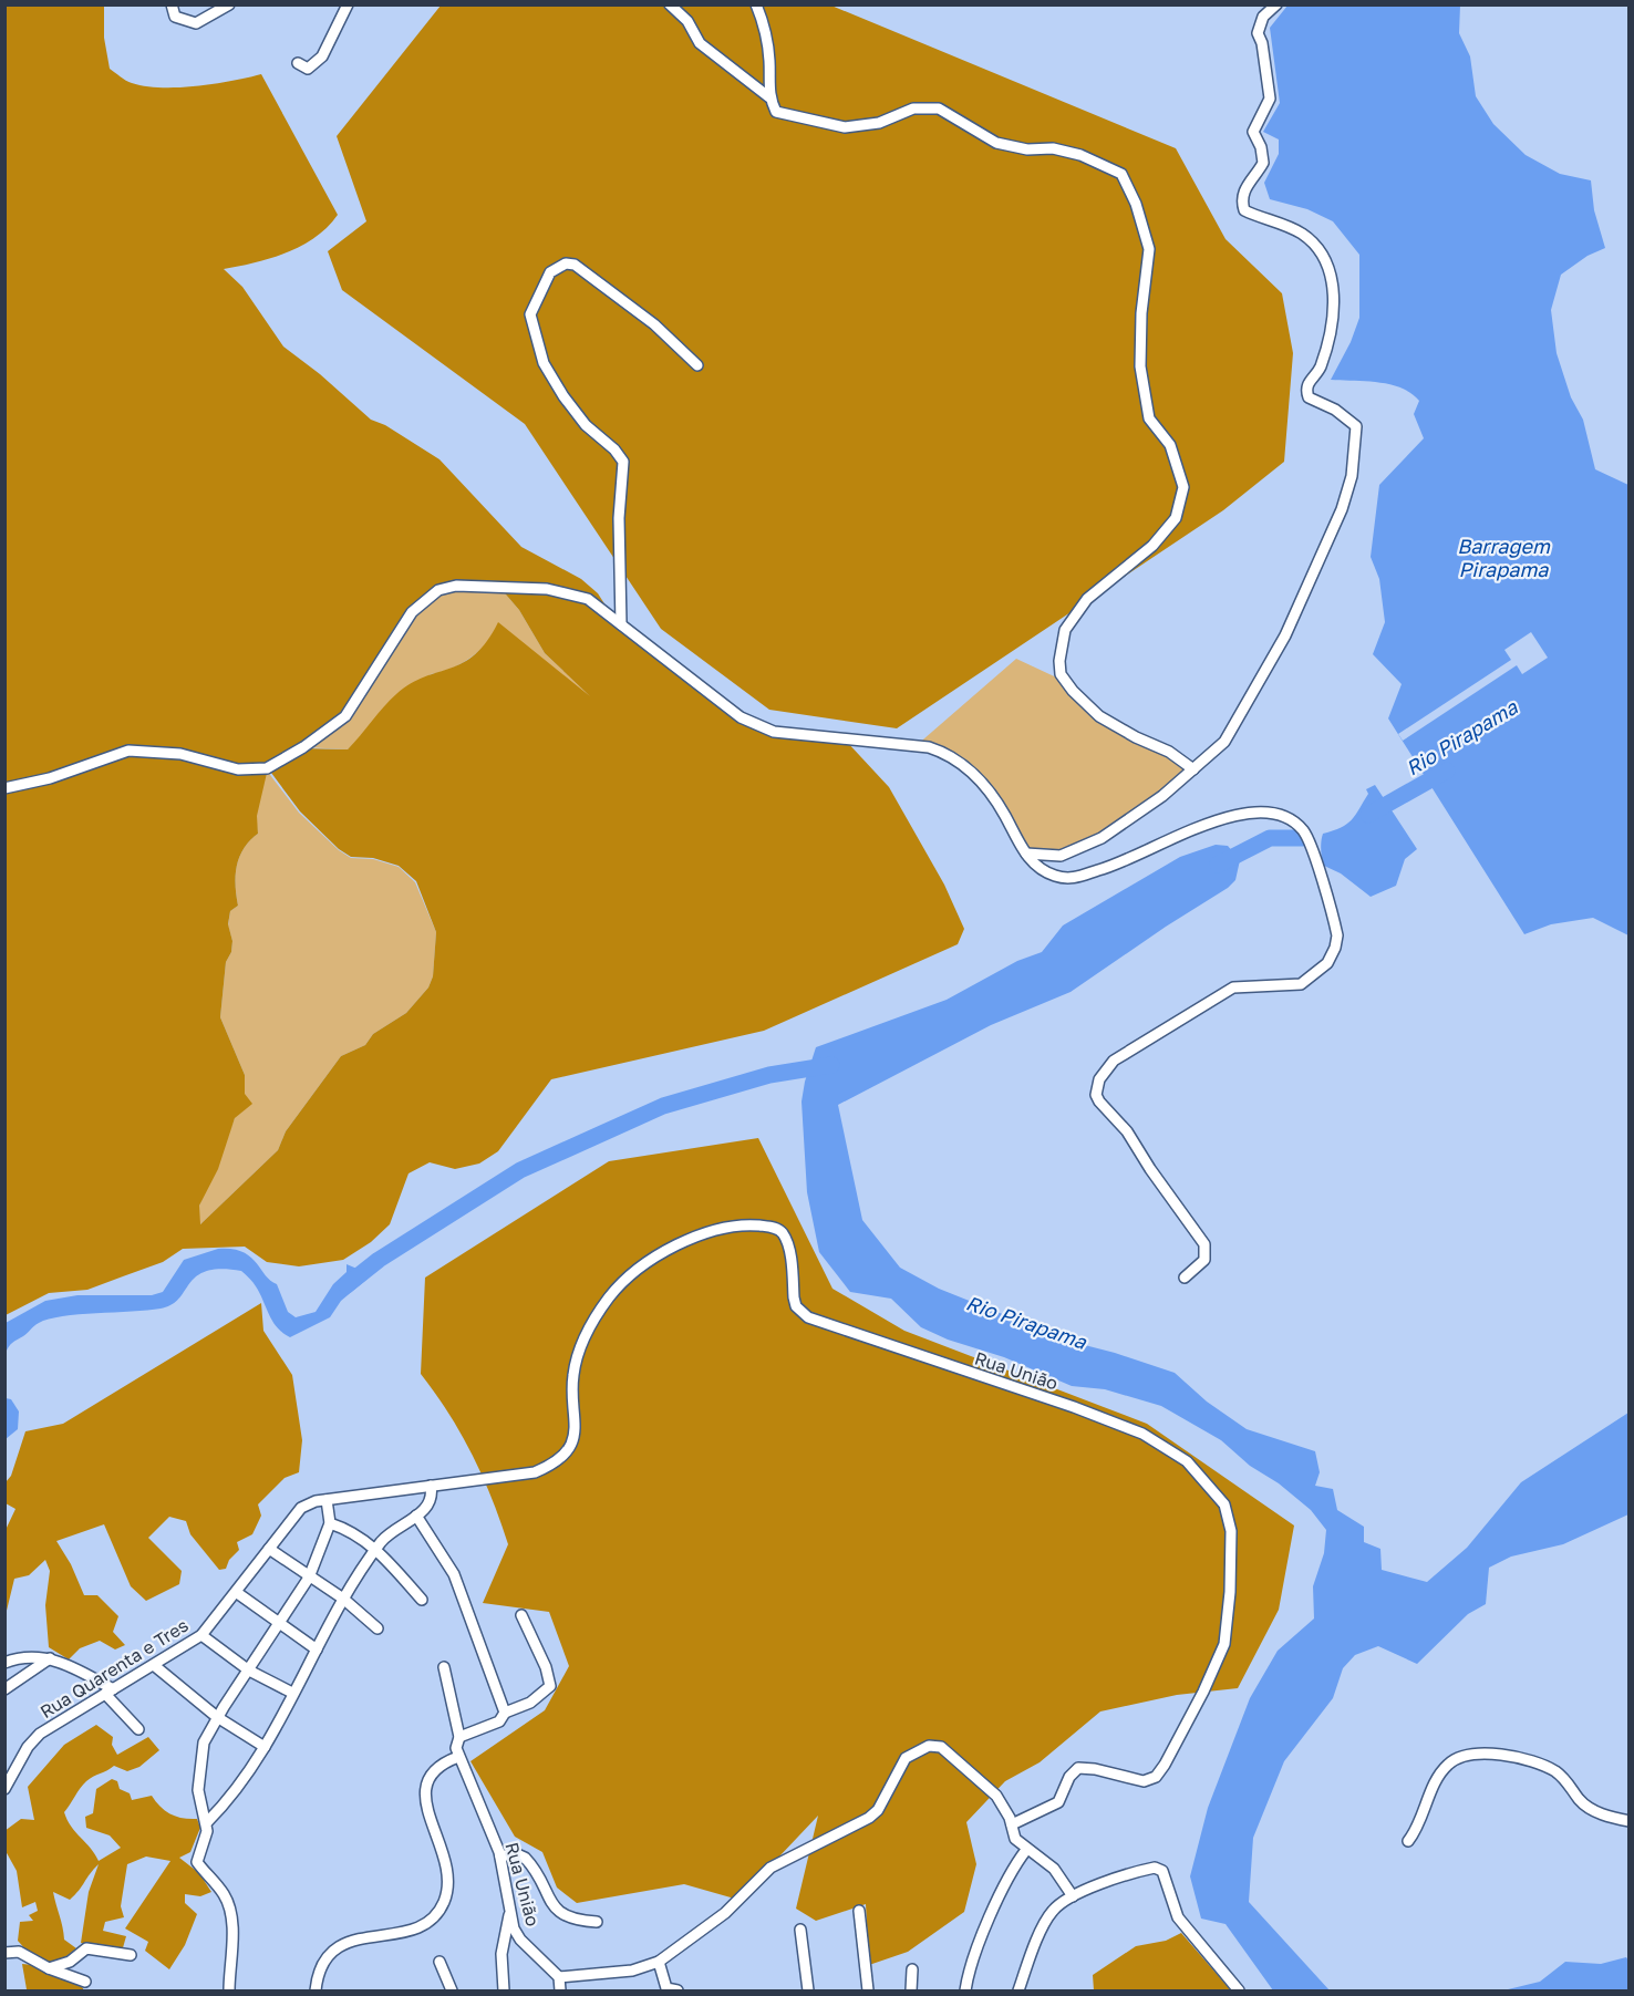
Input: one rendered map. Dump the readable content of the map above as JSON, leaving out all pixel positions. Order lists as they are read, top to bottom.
{
  "streets": {
    "street": ["Rua União", "Rua Quarenta e Tres"]
  },
  "crossings": [
    ["Rua União", "Rua Quarenta e Tres"]
  ],
  "water": ["Barragem Pirapama", "Rio Pirapama"]
}
